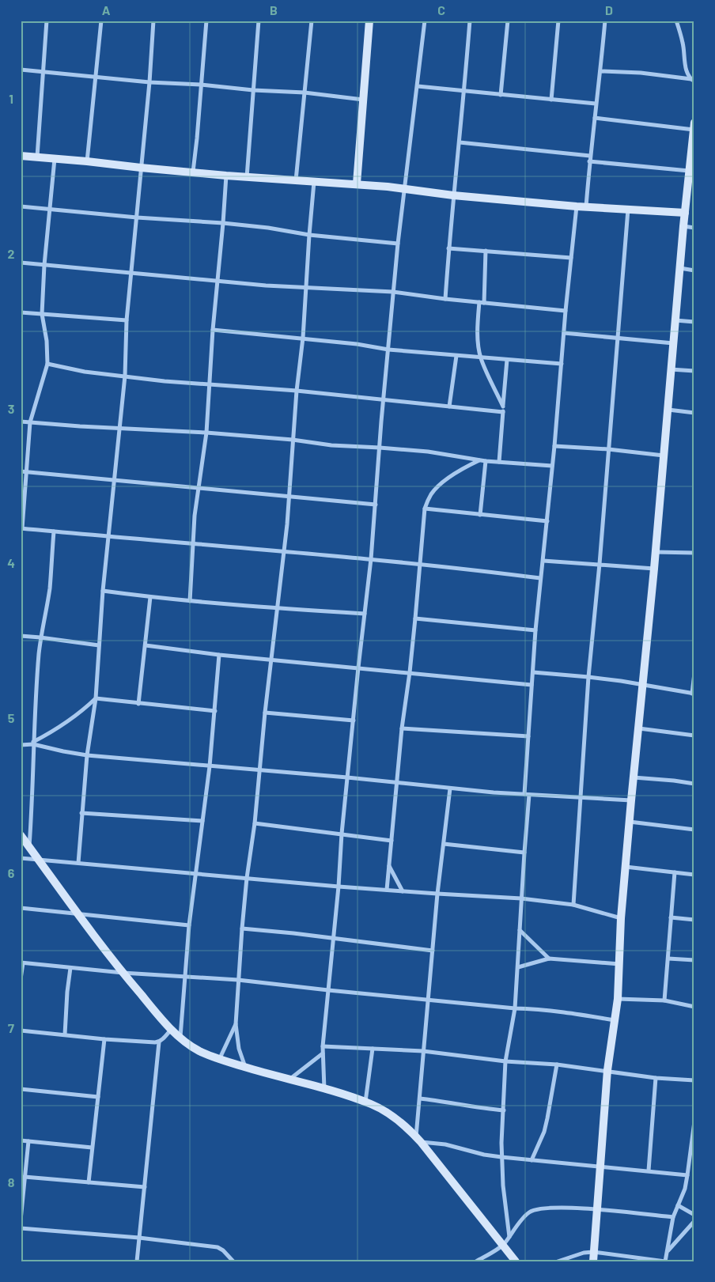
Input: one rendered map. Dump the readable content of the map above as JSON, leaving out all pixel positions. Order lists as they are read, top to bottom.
{
  "grid": {
    "columns": [
      "A",
      "B",
      "C",
      "D"
    ],
    "rows": [
      "1",
      "2",
      "3",
      "4",
      "5",
      "6",
      "7",
      "8"
    ]
  }
}
